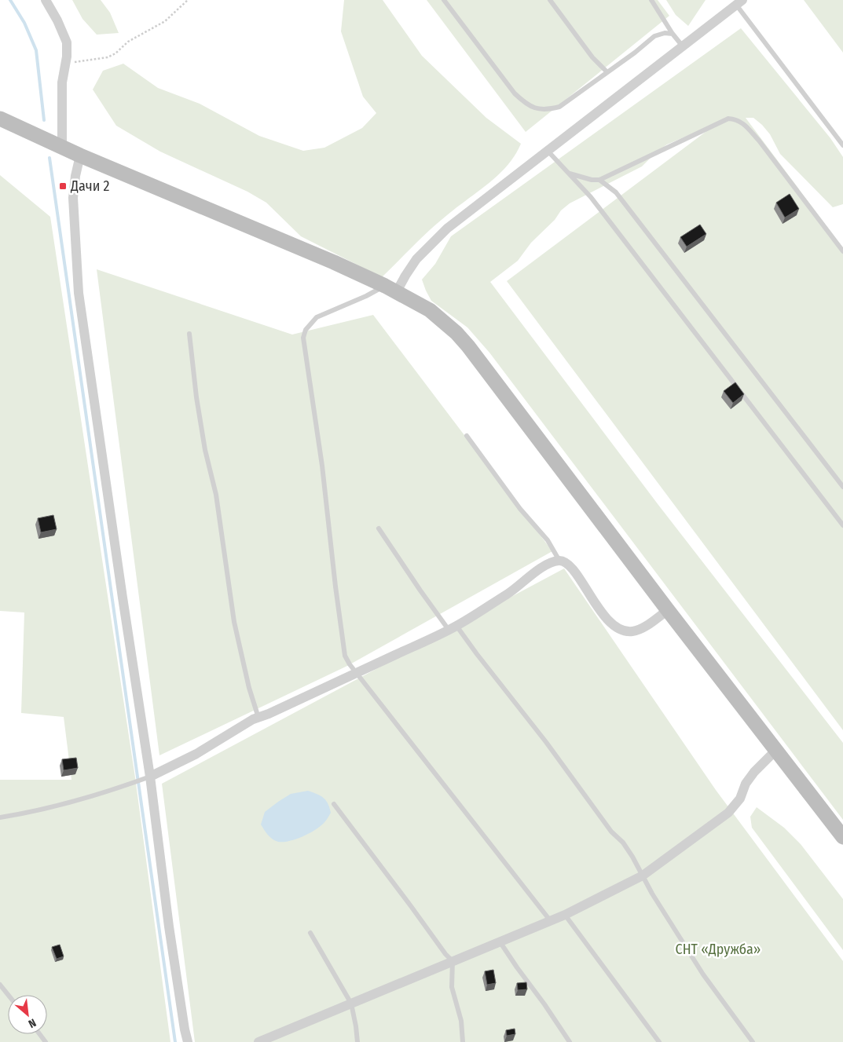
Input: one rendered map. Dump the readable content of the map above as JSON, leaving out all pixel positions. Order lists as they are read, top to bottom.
{
  "parks": ["СНТ «Дружба»"],
  "places": {
    "transit": ["Дачи 2"]
  },
  "north": "bottom right"
}
